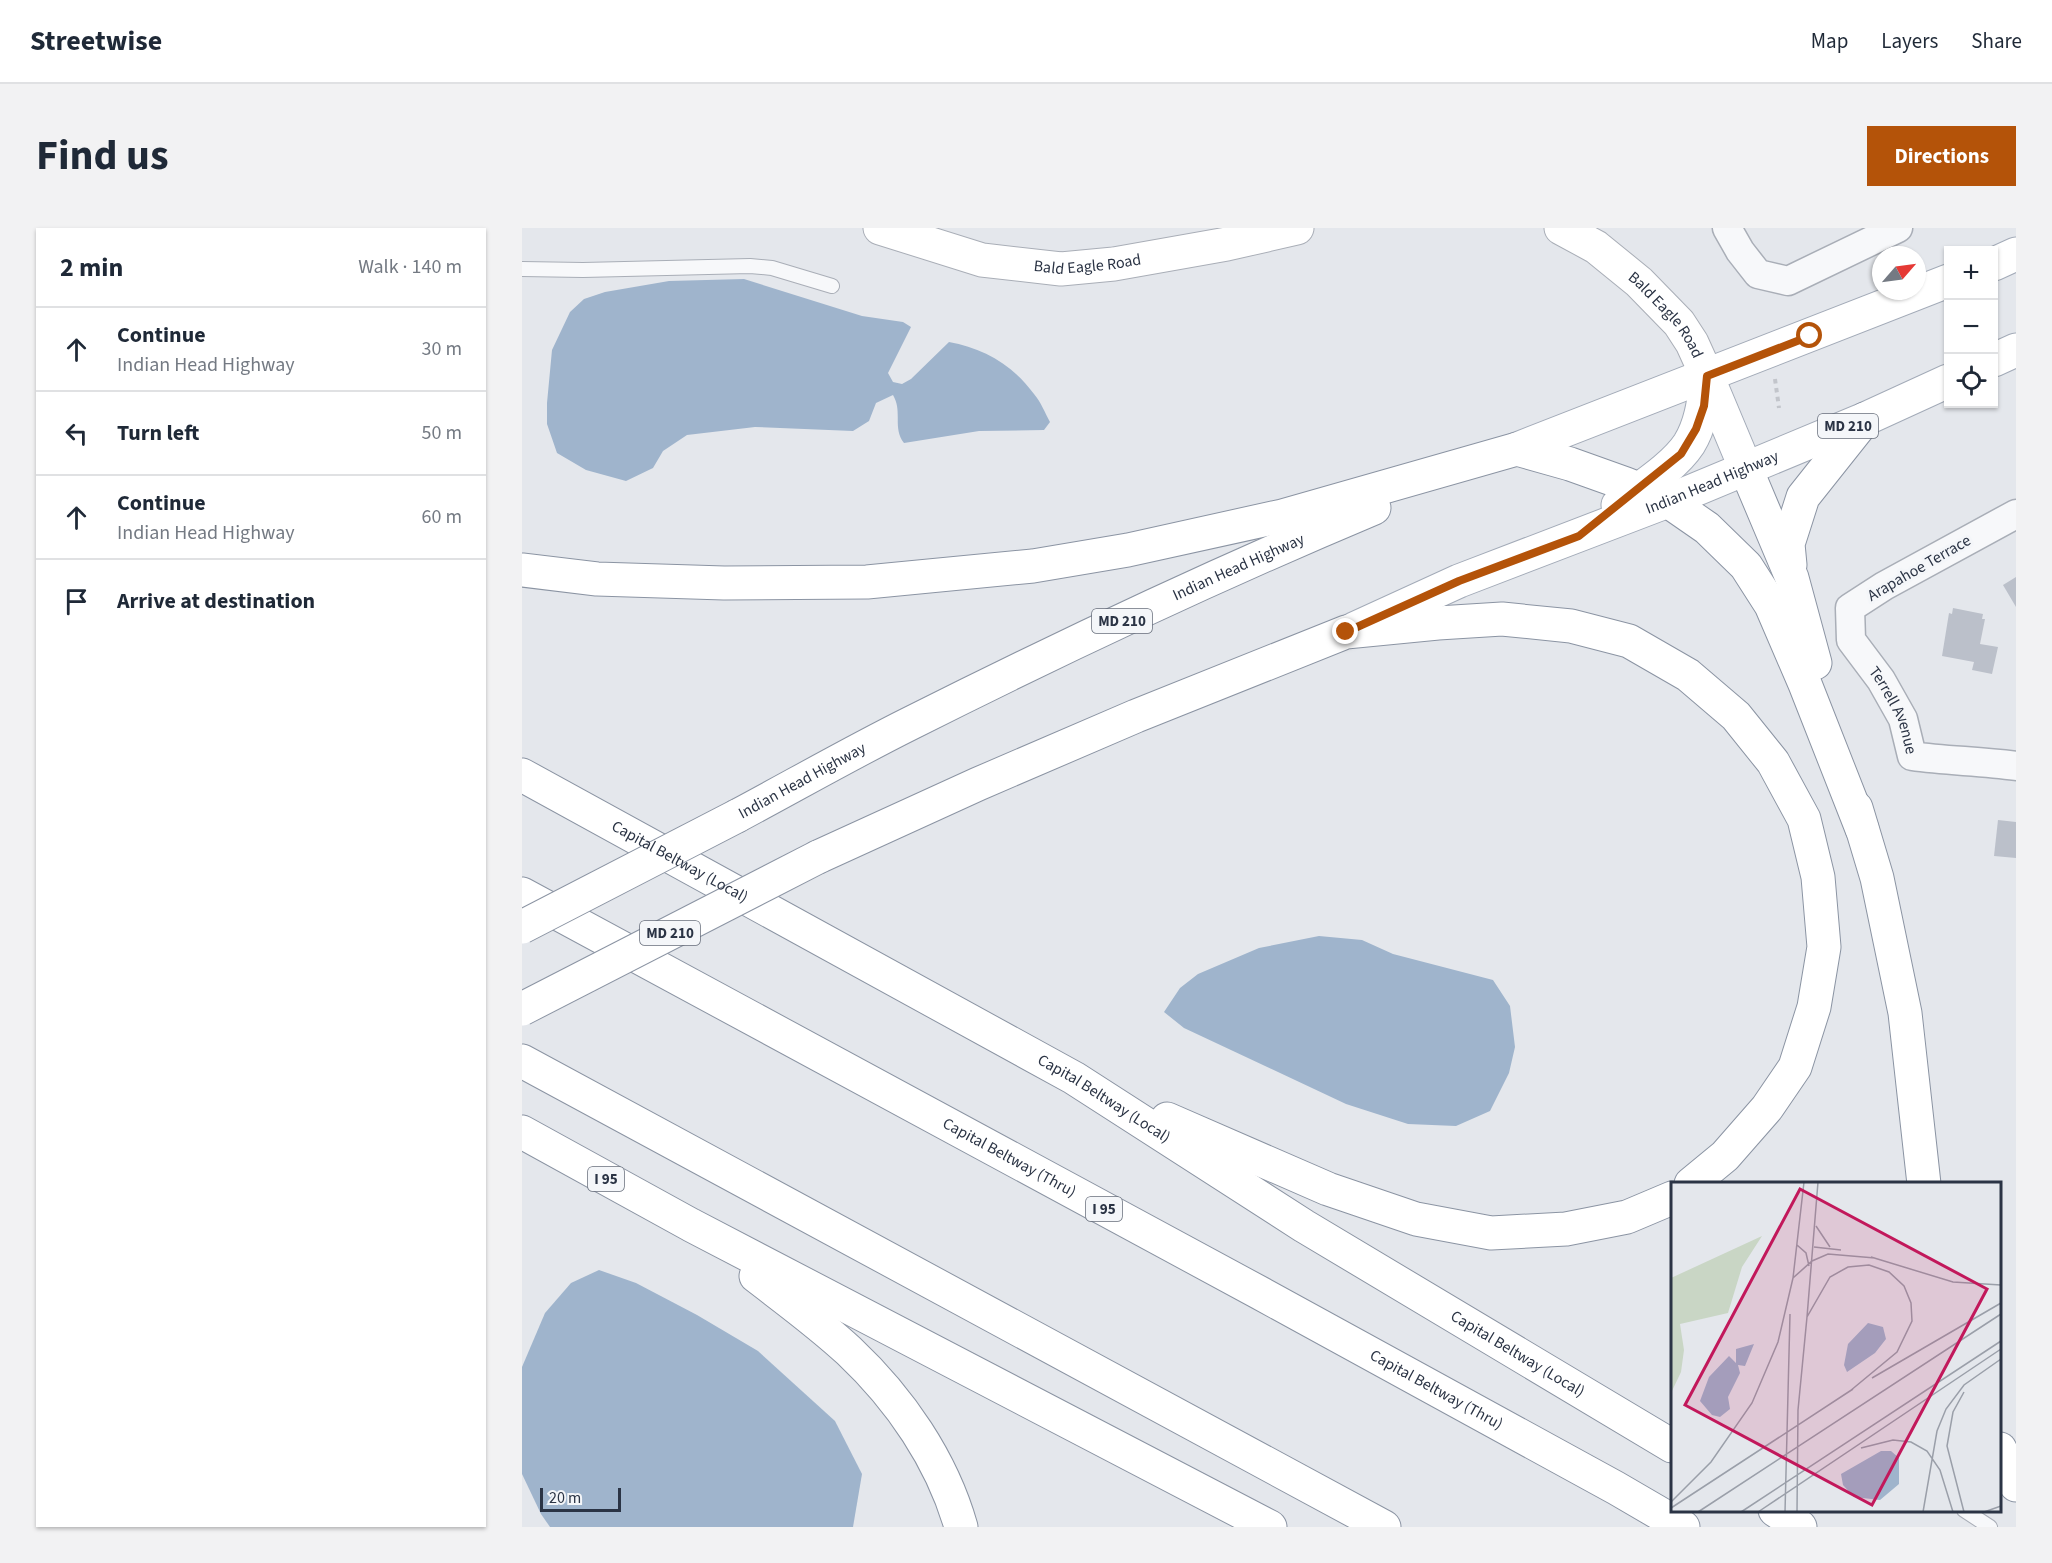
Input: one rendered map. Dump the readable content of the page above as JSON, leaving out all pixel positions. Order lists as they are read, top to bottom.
{
  "streets": {
    "main road": [
      "Bald Eagle Road",
      "MD 210",
      "Indian Head Highway",
      "Capital Beltway (Local)",
      "Capital Beltway (Thru)",
      "I 95"
    ],
    "street": ["Arapahoe Terrace", "Terrell Avenue"]
  },
  "crossings": [
    ["Bald Eagle Road", "Indian Head Highway"],
    ["Arapahoe Terrace", "Terrell Avenue"]
  ],
  "scale_bar": "20 m",
  "north": "top right",
  "page": {
    "header": "Streetwise",
    "nav": ["Map", "Layers", "Share"],
    "title": "Find us",
    "buttons": "Directions",
    "heading": ["2 min", "Walk · 140 m"],
    "map_buttons": ["+", "−"],
    "list": [
      ["Continue", "Indian Head Highway", "30 m"],
      ["Turn left", "50 m"],
      ["Continue", "Indian Head Highway", "60 m"],
      "Arrive at destination"
    ],
    "scale": "20 m"
  }
}
